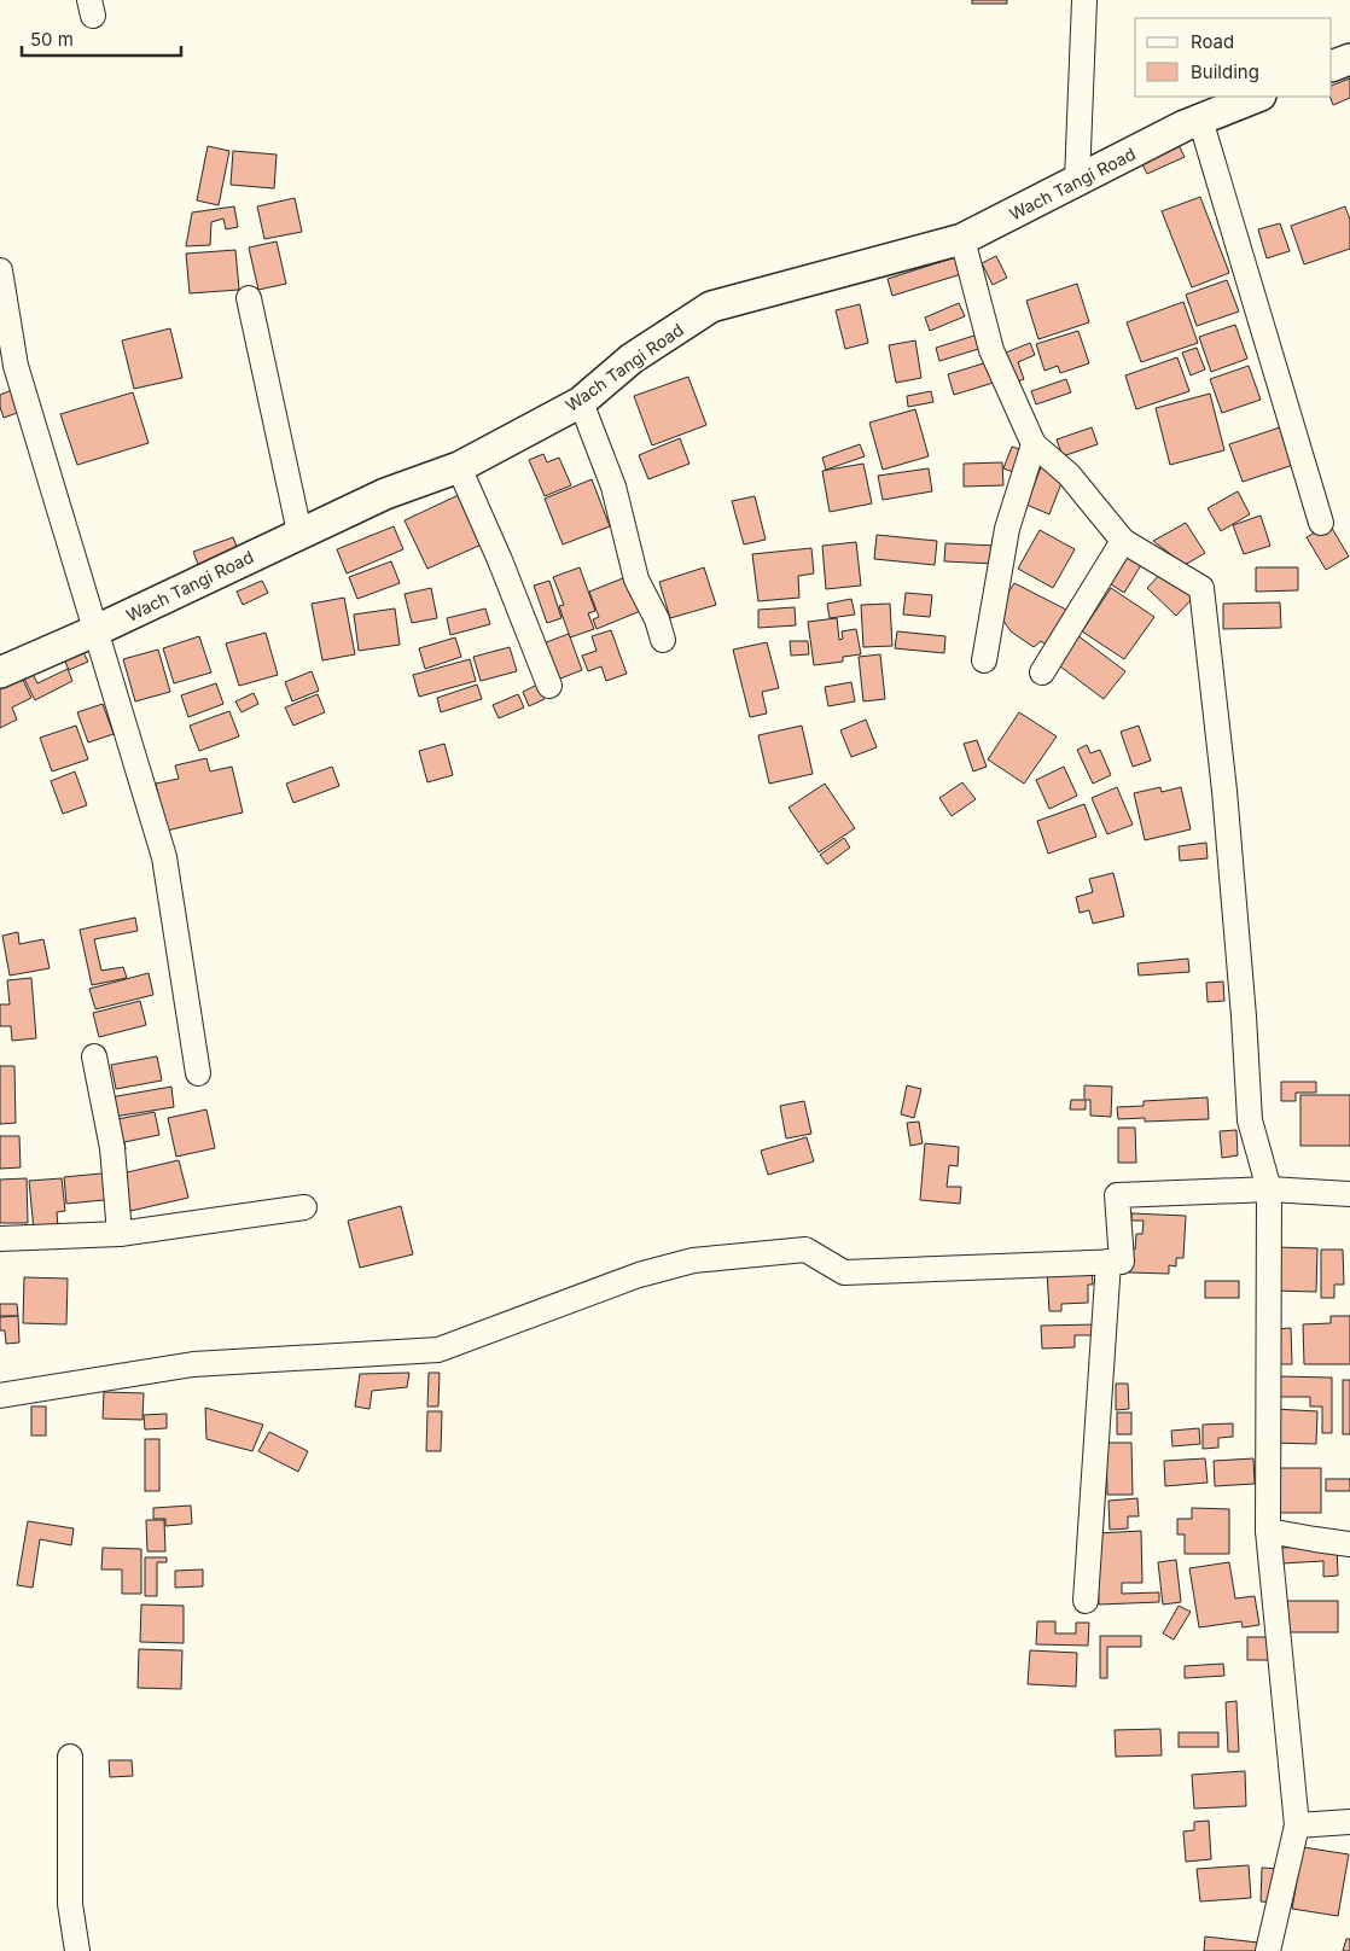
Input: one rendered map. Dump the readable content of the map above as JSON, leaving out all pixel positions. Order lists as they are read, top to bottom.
{
  "streets": {
    "main road": ["Wach Tangi Road"]
  },
  "legend": ["Road", "Building"],
  "scale_bar": "50 m"
}
